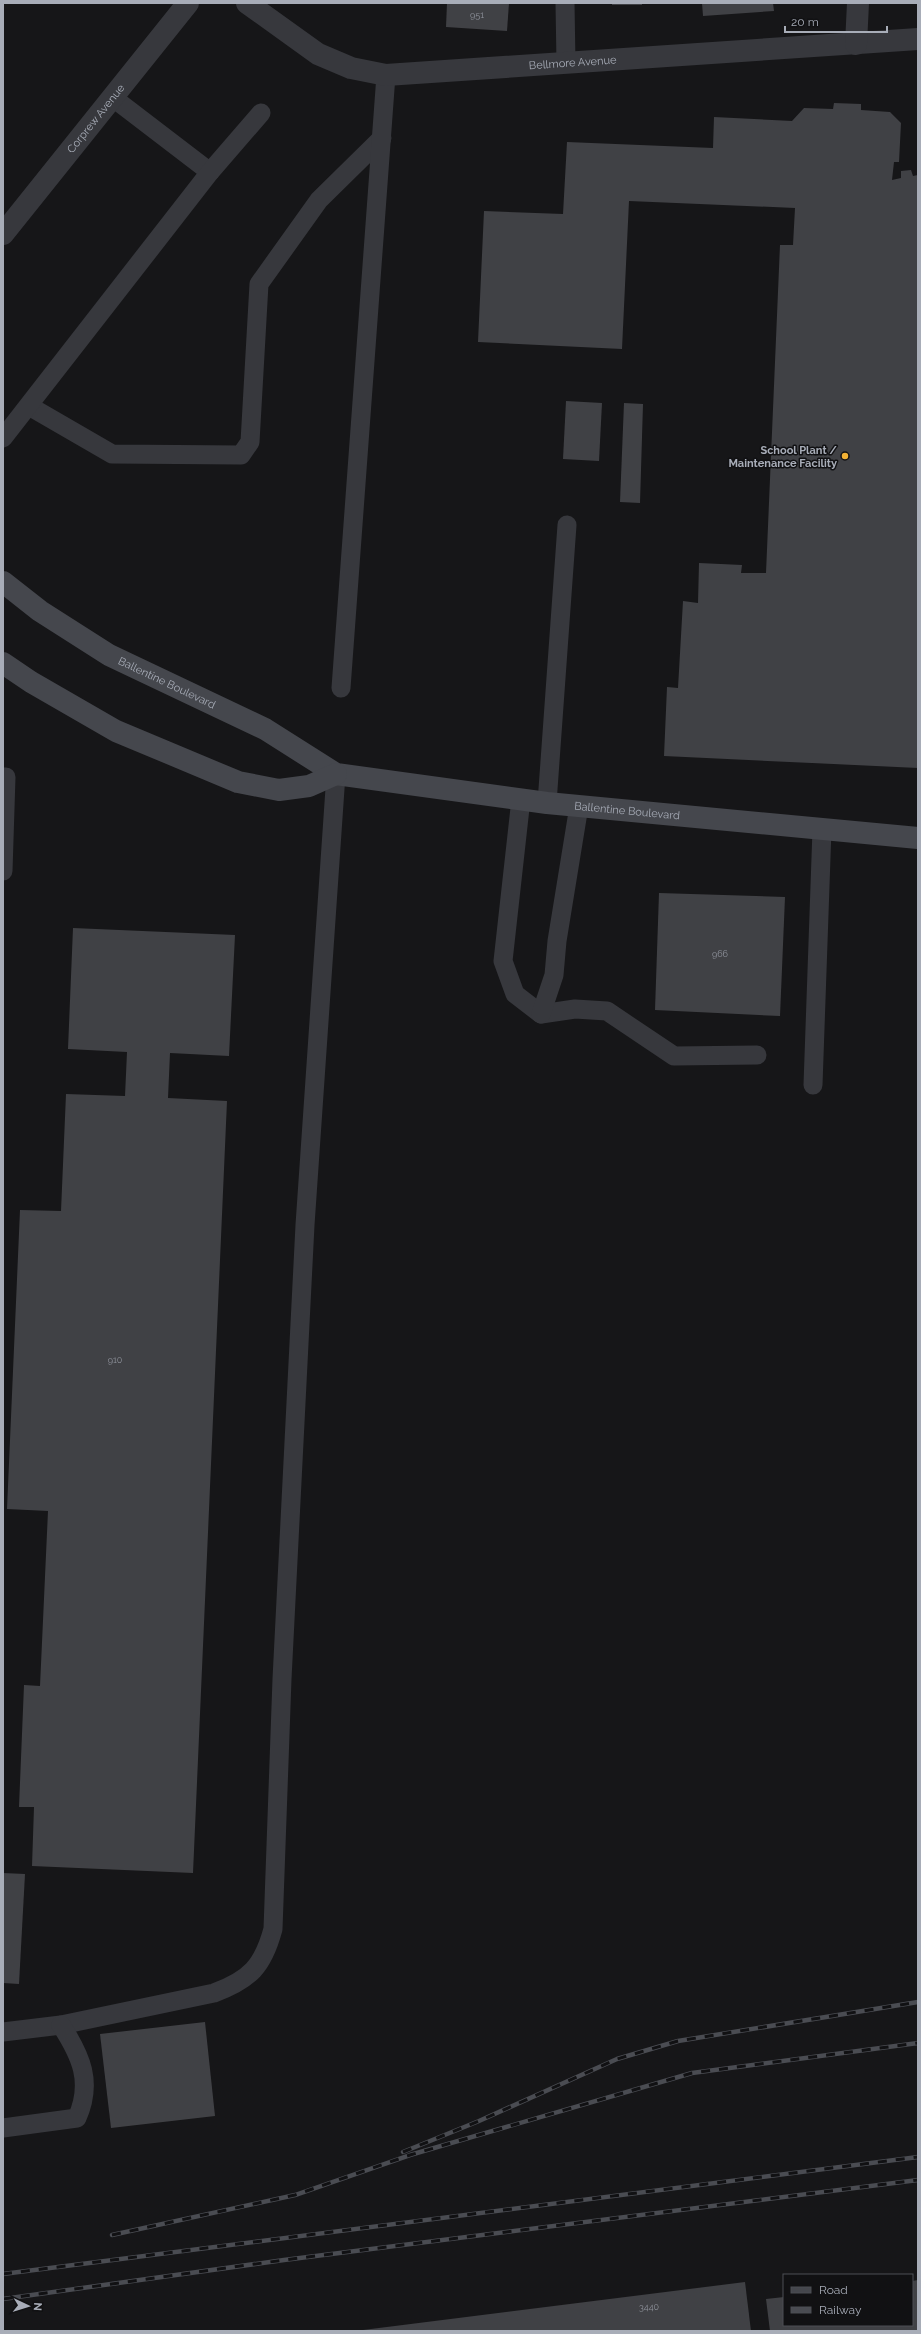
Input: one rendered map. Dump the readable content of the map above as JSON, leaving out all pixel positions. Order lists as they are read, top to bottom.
{
  "streets": {
    "main road": ["Ballentine Boulevard"],
    "street": ["Bellmore Avenue", "Corprew Avenue"]
  },
  "places": ["School Plant / Maintenance Facility"],
  "house_numbers": [
    "951",
    "966",
    "910",
    "3440"
  ],
  "legend": ["Road", "Railway"],
  "scale_bar": "20 m",
  "north": "right"
}
